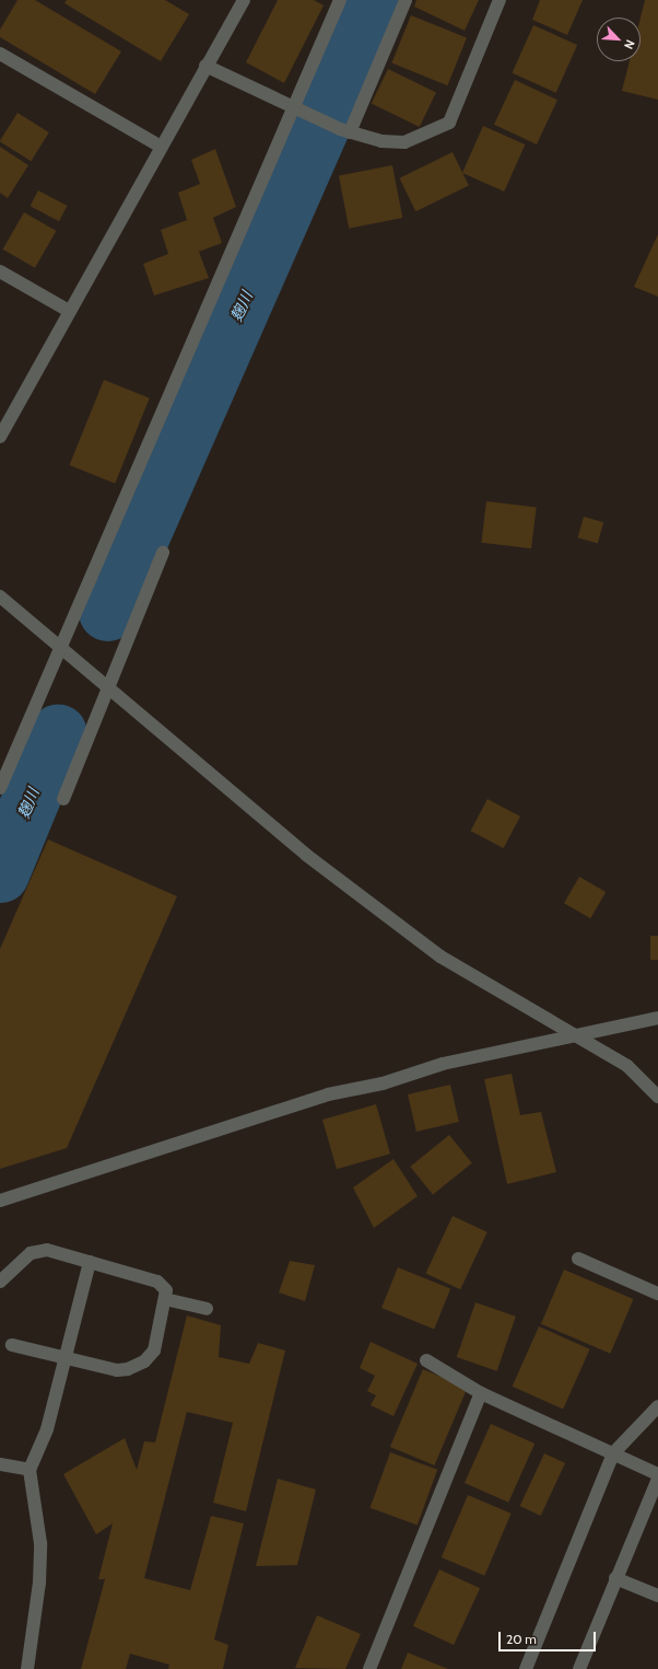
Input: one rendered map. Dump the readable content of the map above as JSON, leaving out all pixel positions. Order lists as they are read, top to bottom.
{
  "water": ["麹川"],
  "scale_bar": "20 m",
  "north": "bottom right"
}
